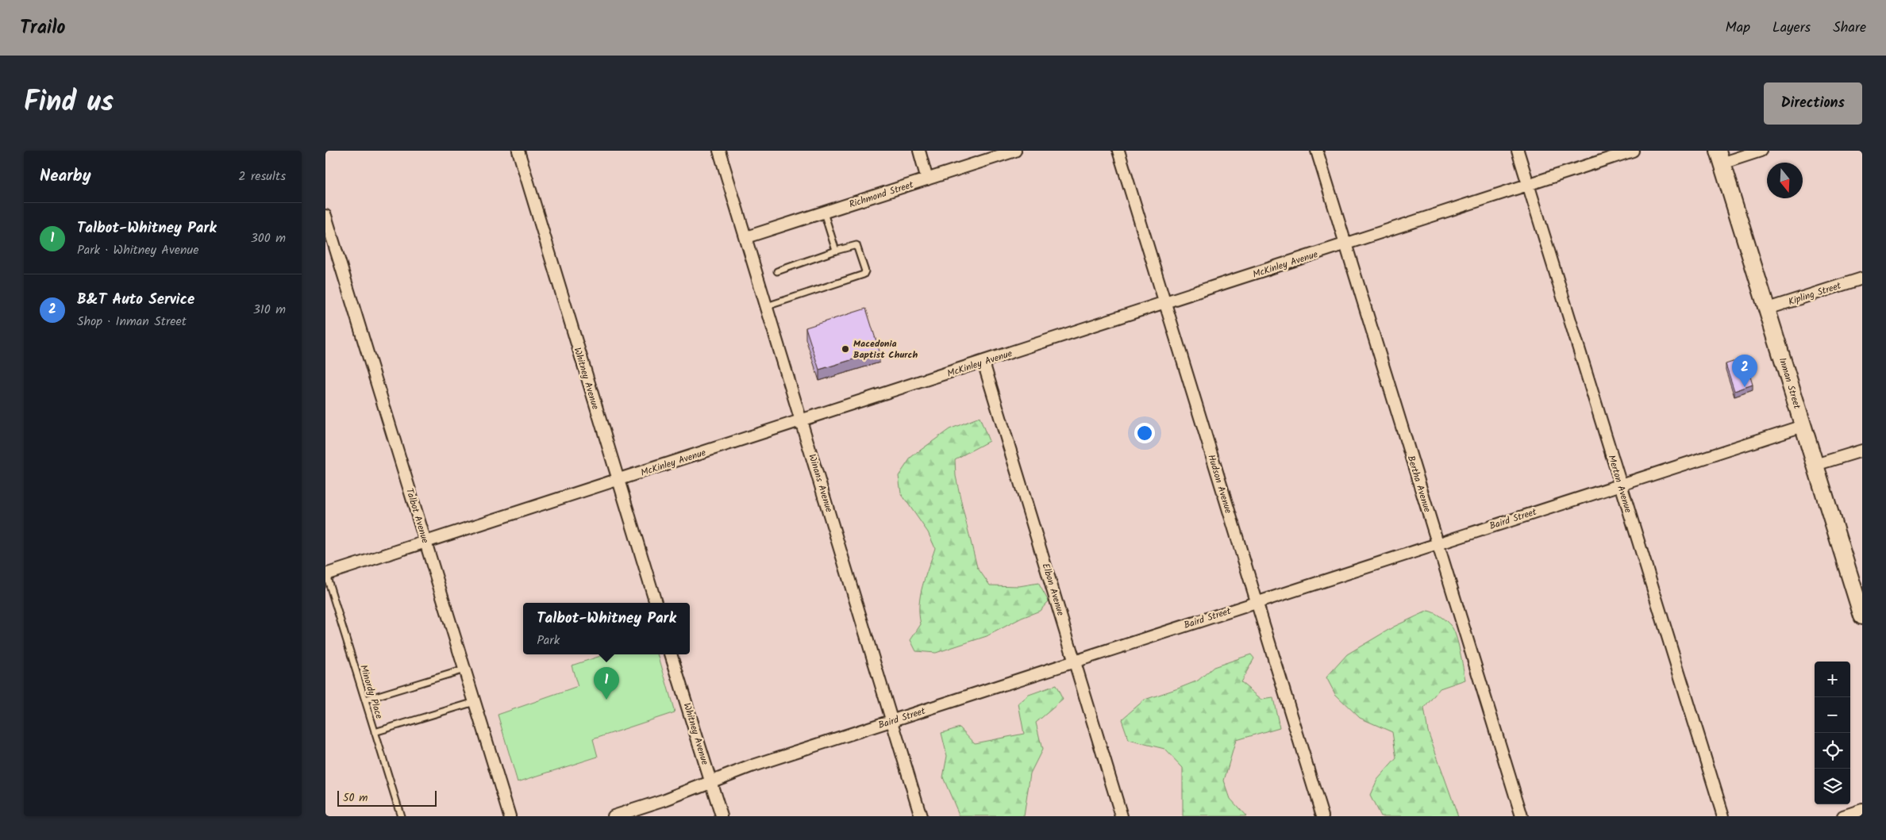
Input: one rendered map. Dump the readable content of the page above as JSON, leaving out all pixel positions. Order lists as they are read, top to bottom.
{
  "streets": {
    "street": [
      "Richmond Street",
      "McKinley Avenue",
      "Kipling Street",
      "Whitney Avenue",
      "Inman Street",
      "Winans Avenue",
      "Hudson Avenue",
      "Bertha Avenue",
      "Merton Avenue",
      "Talbot Avenue",
      "Baird Street",
      "Elbon Avenue"
    ],
    "lane": ["Minordy Place"]
  },
  "crossings": [
    ["Richmond Street", "Winans Avenue"],
    ["McKinley Avenue", "Whitney Avenue"],
    ["McKinley Avenue", "Winans Avenue"],
    ["McKinley Avenue", "Hudson Avenue"],
    ["McKinley Avenue", "Bertha Avenue"],
    ["McKinley Avenue", "Merton Avenue"],
    ["McKinley Avenue", "Talbot Avenue"],
    ["McKinley Avenue", "Elbon Avenue"],
    ["McKinley Avenue", "Minordy Place"],
    ["Kipling Street", "Inman Street"],
    ["Whitney Avenue", "Baird Street"],
    ["Inman Street", "Baird Street"],
    ["Winans Avenue", "Baird Street"],
    ["Hudson Avenue", "Baird Street"],
    ["Bertha Avenue", "Baird Street"],
    ["Merton Avenue", "Baird Street"],
    ["Baird Street", "Elbon Avenue"]
  ],
  "places": ["Macedonia Baptist Church"],
  "scale_bar": "50 m",
  "north": "bottom",
  "page": {
    "header": "Trailo",
    "nav": ["Map", "Layers", "Share"],
    "title": "Find us",
    "buttons": "Directions",
    "heading": ["Nearby", "2 results"],
    "list": [
      {
        "mark": "1",
        "name": "Talbot-Whitney Park",
        "note": "Park · Whitney Avenue",
        "value": "300 m"
      },
      {
        "mark": "2",
        "name": "B&T Auto Service",
        "note": "Shop · Inman Street",
        "value": "310 m"
      }
    ],
    "pins": ["2", "1"],
    "popup": ["Talbot-Whitney Park", "Park"],
    "map_buttons": ["+", "−"],
    "scale": "50 m"
  }
}
